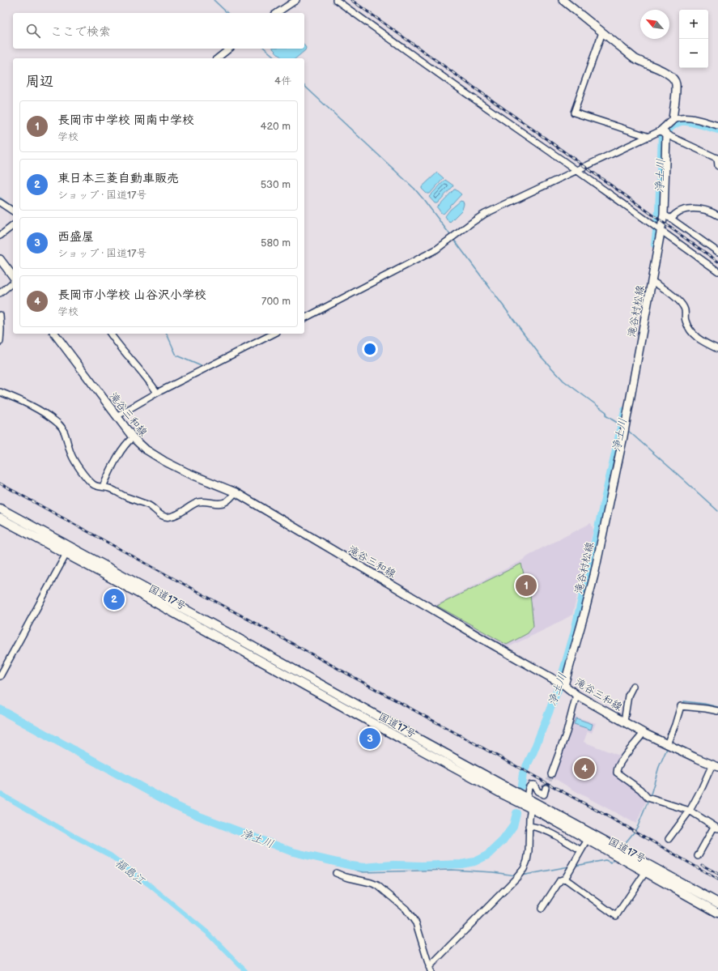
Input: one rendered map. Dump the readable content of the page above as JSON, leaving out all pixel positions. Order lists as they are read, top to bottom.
{
  "streets": {
    "highway": ["国道17号"],
    "main road": ["滝谷村松線", "滝谷三和線"]
  },
  "crossings": [
    ["滝谷村松線", "滝谷三和線"]
  ],
  "water": ["浄土川", "福島江"],
  "north": "top left",
  "page": {
    "map_buttons": ["+", "−"],
    "search": "ここで検索",
    "heading": ["周辺", "4件"],
    "list": [
      {
        "mark": "1",
        "name": "長岡市中学校 岡南中学校",
        "note": "学校",
        "value": "420 m"
      },
      {
        "mark": "2",
        "name": "東日本三菱自動車販売",
        "note": "ショップ · 国道17号",
        "value": "530 m"
      },
      {
        "mark": "3",
        "name": "西盛屋",
        "note": "ショップ · 国道17号",
        "value": "580 m"
      },
      {
        "mark": "4",
        "name": "長岡市小学校 山谷沢小学校",
        "note": "学校",
        "value": "700 m"
      }
    ],
    "pins": [
      "1",
      "2",
      "3",
      "4"
    ]
  }
}
